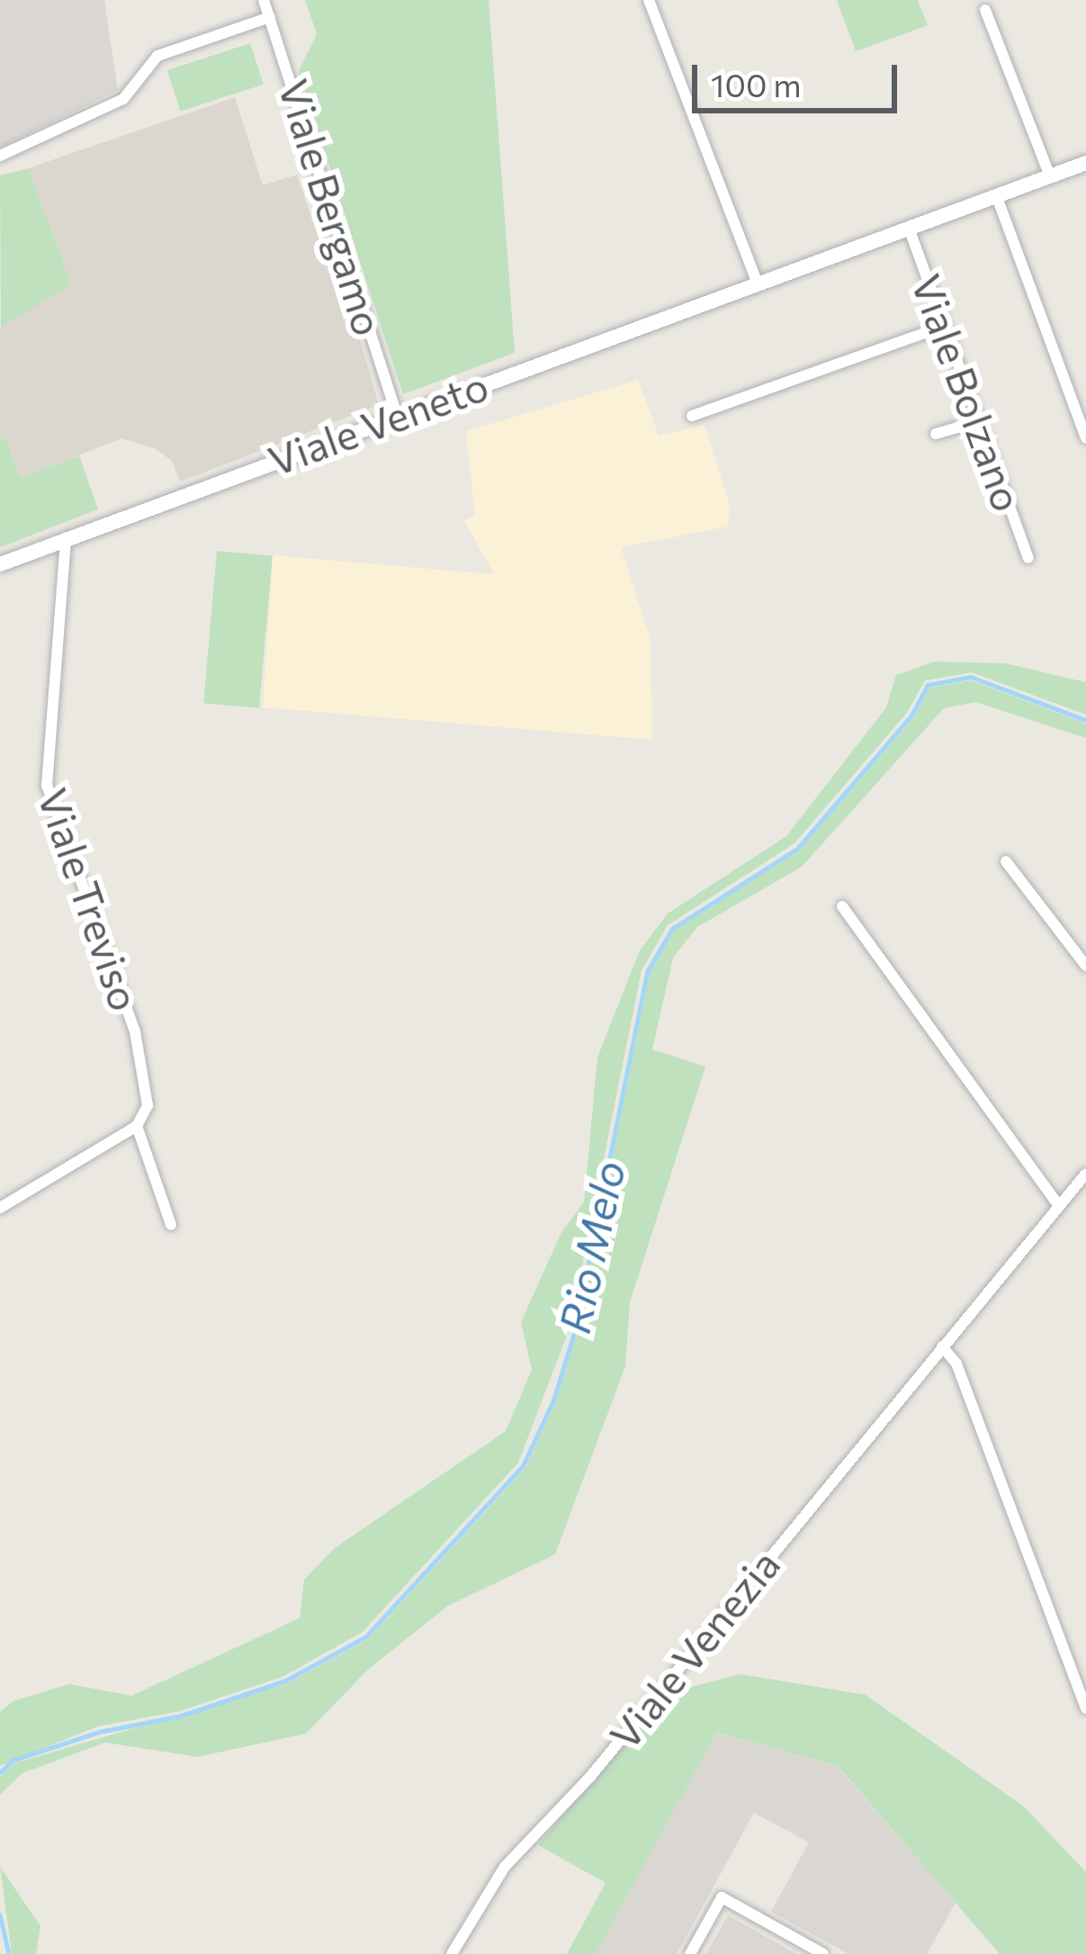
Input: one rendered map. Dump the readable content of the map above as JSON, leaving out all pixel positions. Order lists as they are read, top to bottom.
{
  "streets": {
    "main road": ["Viale Veneto"],
    "street": [
      "Viale Bergamo",
      "Viale Bolzano",
      "Viale Treviso",
      "Viale Venezia"
    ]
  },
  "crossings": [
    ["Viale Bergamo", "Viale Veneto"],
    ["Viale Bolzano", "Viale Veneto"],
    ["Viale Veneto", "Viale Treviso"]
  ],
  "water": ["Rio Melo"],
  "scale_bar": "100 m"
}
